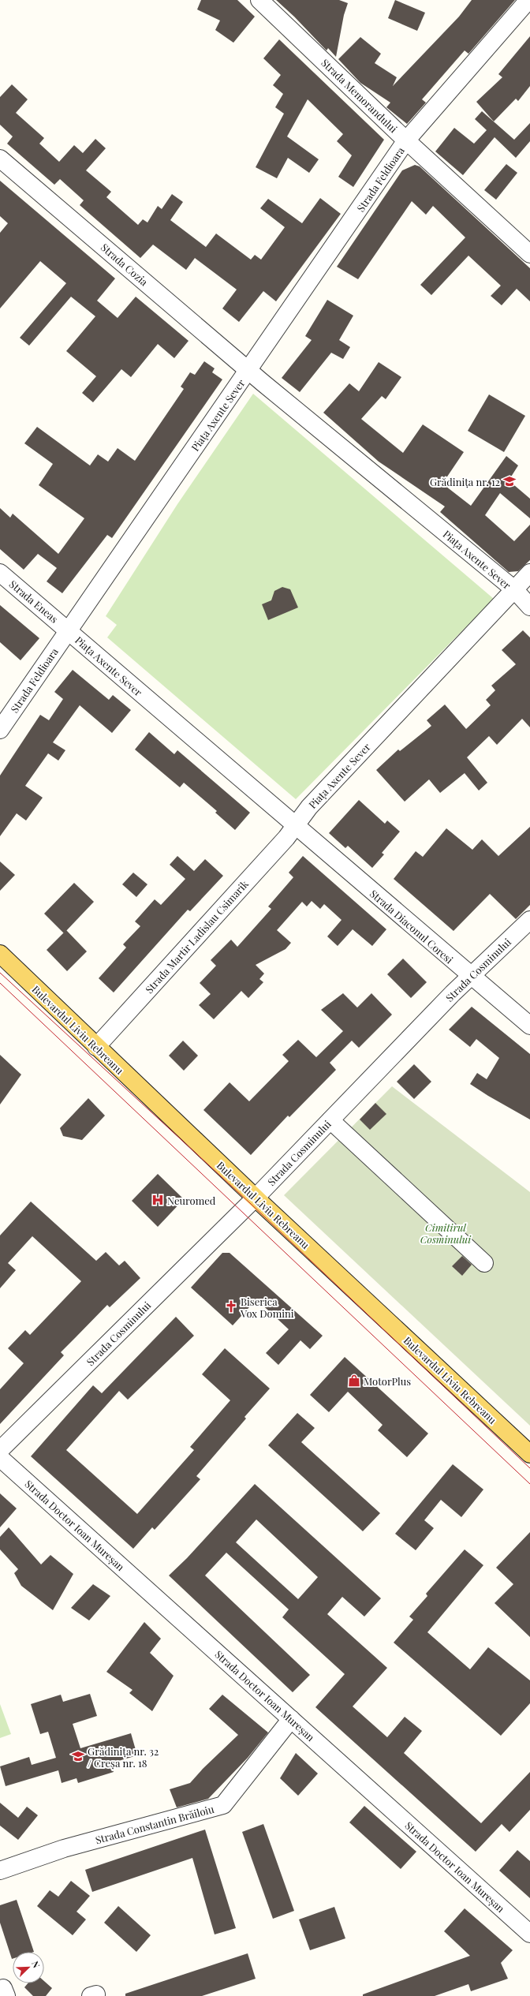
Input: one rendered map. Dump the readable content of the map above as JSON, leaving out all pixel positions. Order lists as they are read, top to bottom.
{
  "streets": {
    "main road": ["Bulevardul Liviu Rebreanu"],
    "street": [
      "Strada Memorandului",
      "Strada Feldioara",
      "Strada Cozia",
      "Piața Axente Sever",
      "Strada Eneas",
      "Strada Diaconul Coresi",
      "Strada Martir Ladislau Csimarik",
      "Strada Cosminului",
      "Strada Doctor Ioan Mureșan",
      "Strada Constantin Brăiloiu"
    ]
  },
  "crossings": [
    ["Strada Memorandului", "Strada Feldioara"],
    ["Strada Feldioara", "Strada Cozia"],
    ["Strada Feldioara", "Piața Axente Sever"],
    ["Strada Feldioara", "Strada Eneas"],
    ["Strada Cozia", "Piața Axente Sever"],
    ["Piața Axente Sever", "Strada Eneas"],
    ["Piața Axente Sever", "Strada Diaconul Coresi"],
    ["Piața Axente Sever", "Strada Martir Ladislau Csimarik"],
    ["Strada Diaconul Coresi", "Strada Martir Ladislau Csimarik"],
    ["Strada Diaconul Coresi", "Strada Cosminului"],
    ["Strada Martir Ladislau Csimarik", "Bulevardul Liviu Rebreanu"],
    ["Strada Cosminului", "Bulevardul Liviu Rebreanu"],
    ["Strada Doctor Ioan Mureșan", "Strada Constantin Brăiloiu"]
  ],
  "parks": ["Cimitirul Cosminului"],
  "places": {
    "school or university": ["Grădinița nr. 12", "Grădinița nr. 32 / Creșa nr. 18"],
    "hospital": ["Neuromed"],
    "church": ["Biserica Vox Domini"],
    "shop": ["MotorPlus"]
  },
  "north": "top right"
}
